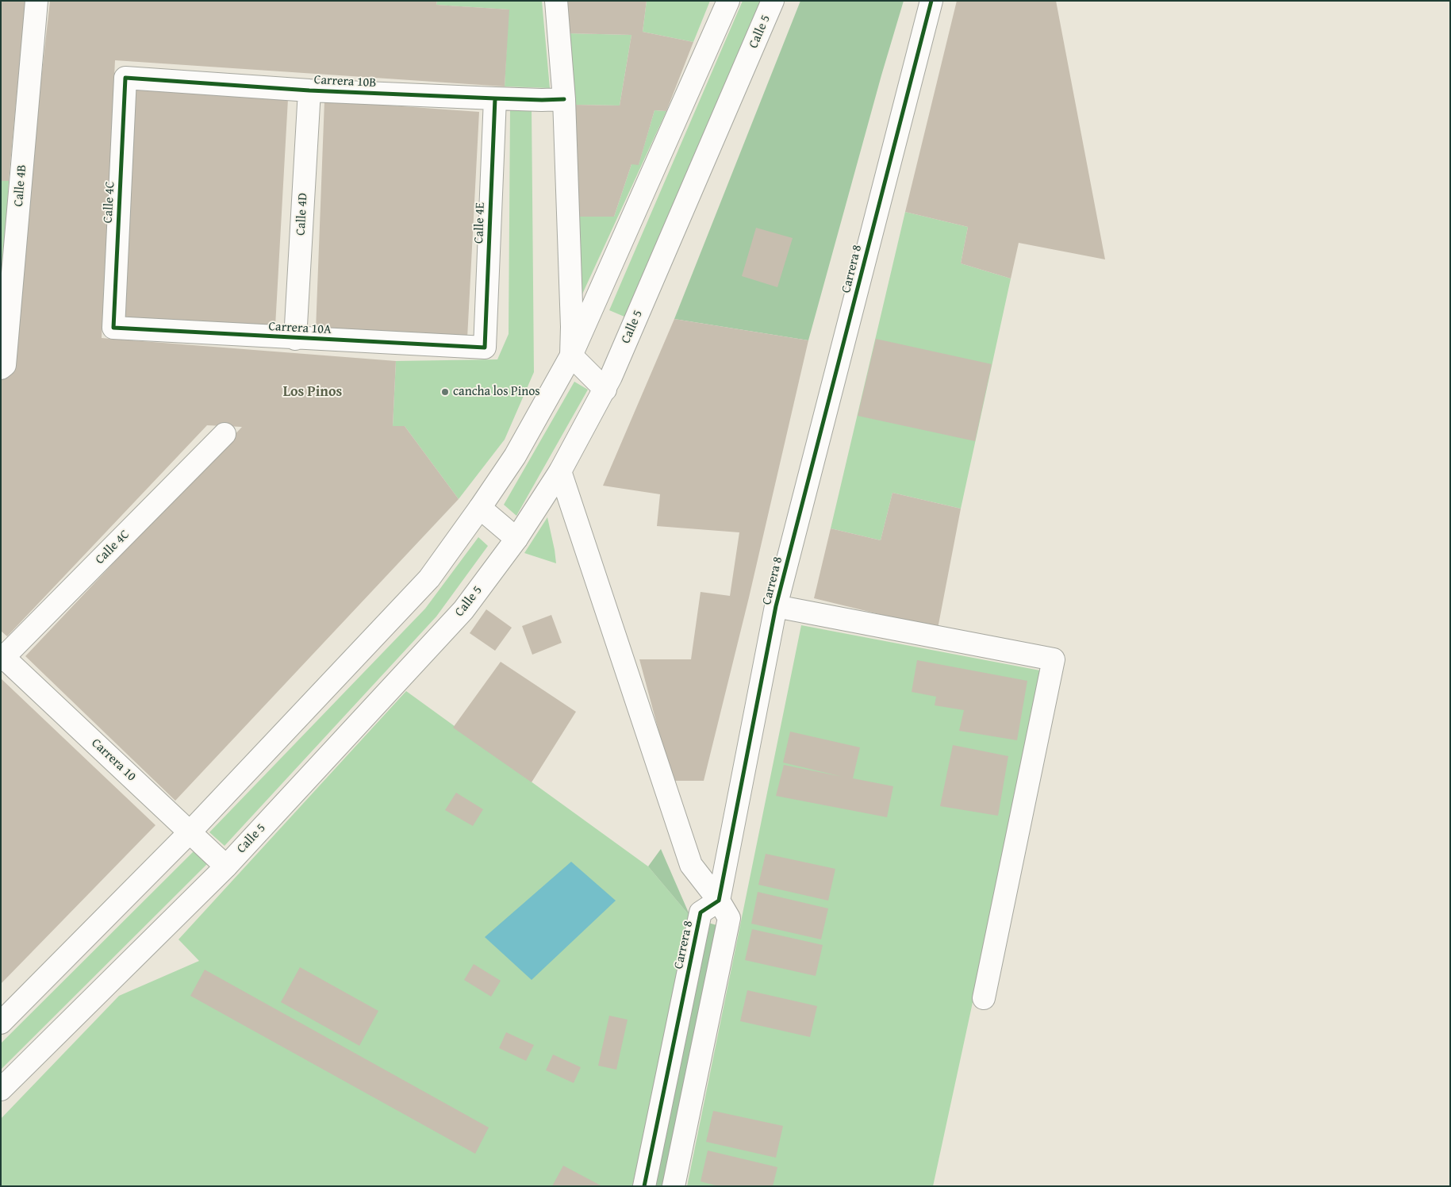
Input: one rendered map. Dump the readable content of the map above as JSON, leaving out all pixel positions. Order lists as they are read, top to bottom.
{
  "streets": {
    "street": [
      "Calle 5",
      "Carrera 10B",
      "Calle 4B",
      "Calle 4C",
      "Calle 4D",
      "Calle 4E",
      "Carrera 8",
      "Carrera 10A",
      "Carrera 10"
    ]
  },
  "crossings": [
    ["Calle 5", "Carrera 10"],
    ["Carrera 10B", "Calle 4C"],
    ["Carrera 10B", "Calle 4D"],
    ["Carrera 10B", "Calle 4E"],
    ["Calle 4C", "Carrera 10A"],
    ["Calle 4C", "Carrera 10"],
    ["Calle 4D", "Carrera 10A"],
    ["Calle 4E", "Carrera 10A"]
  ],
  "districts": ["Los Pinos"],
  "places": ["cancha los Pinos"]
}
